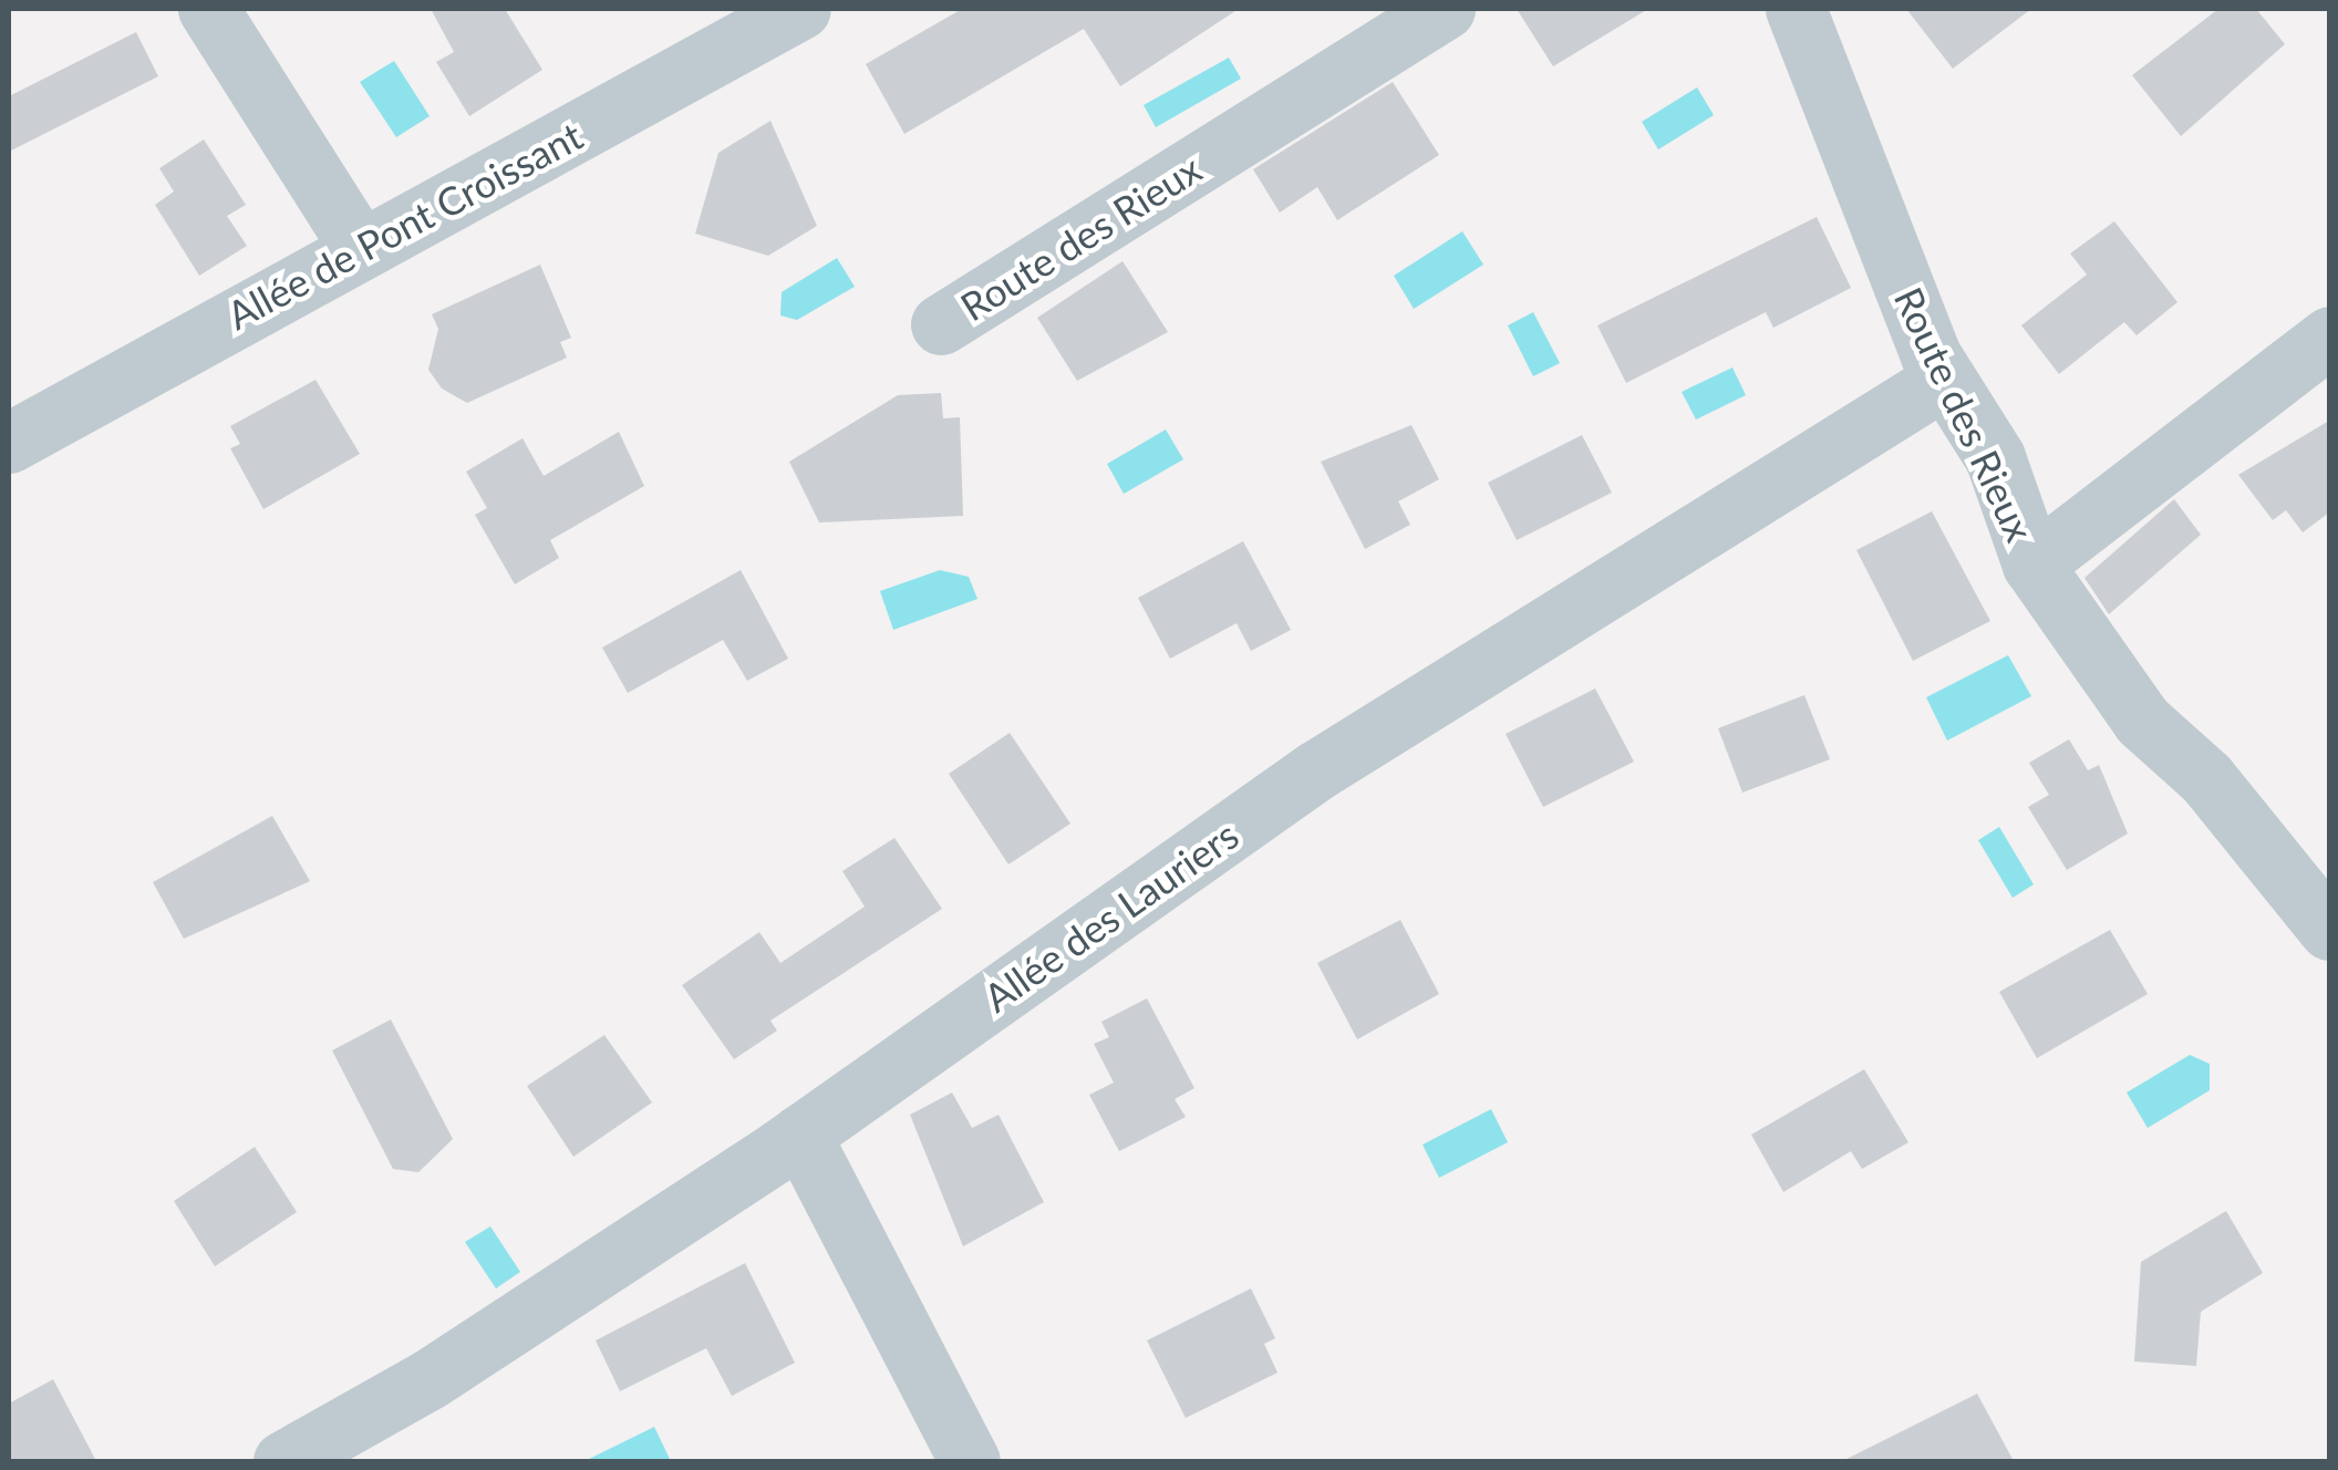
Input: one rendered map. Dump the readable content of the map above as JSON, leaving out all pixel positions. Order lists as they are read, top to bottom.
{
  "streets": {
    "street": ["Allée de Pont Croissant", "Route des Rieux", "Allée des Lauriers"]
  },
  "crossings": [
    ["Route des Rieux", "Allée des Lauriers"]
  ]
}
